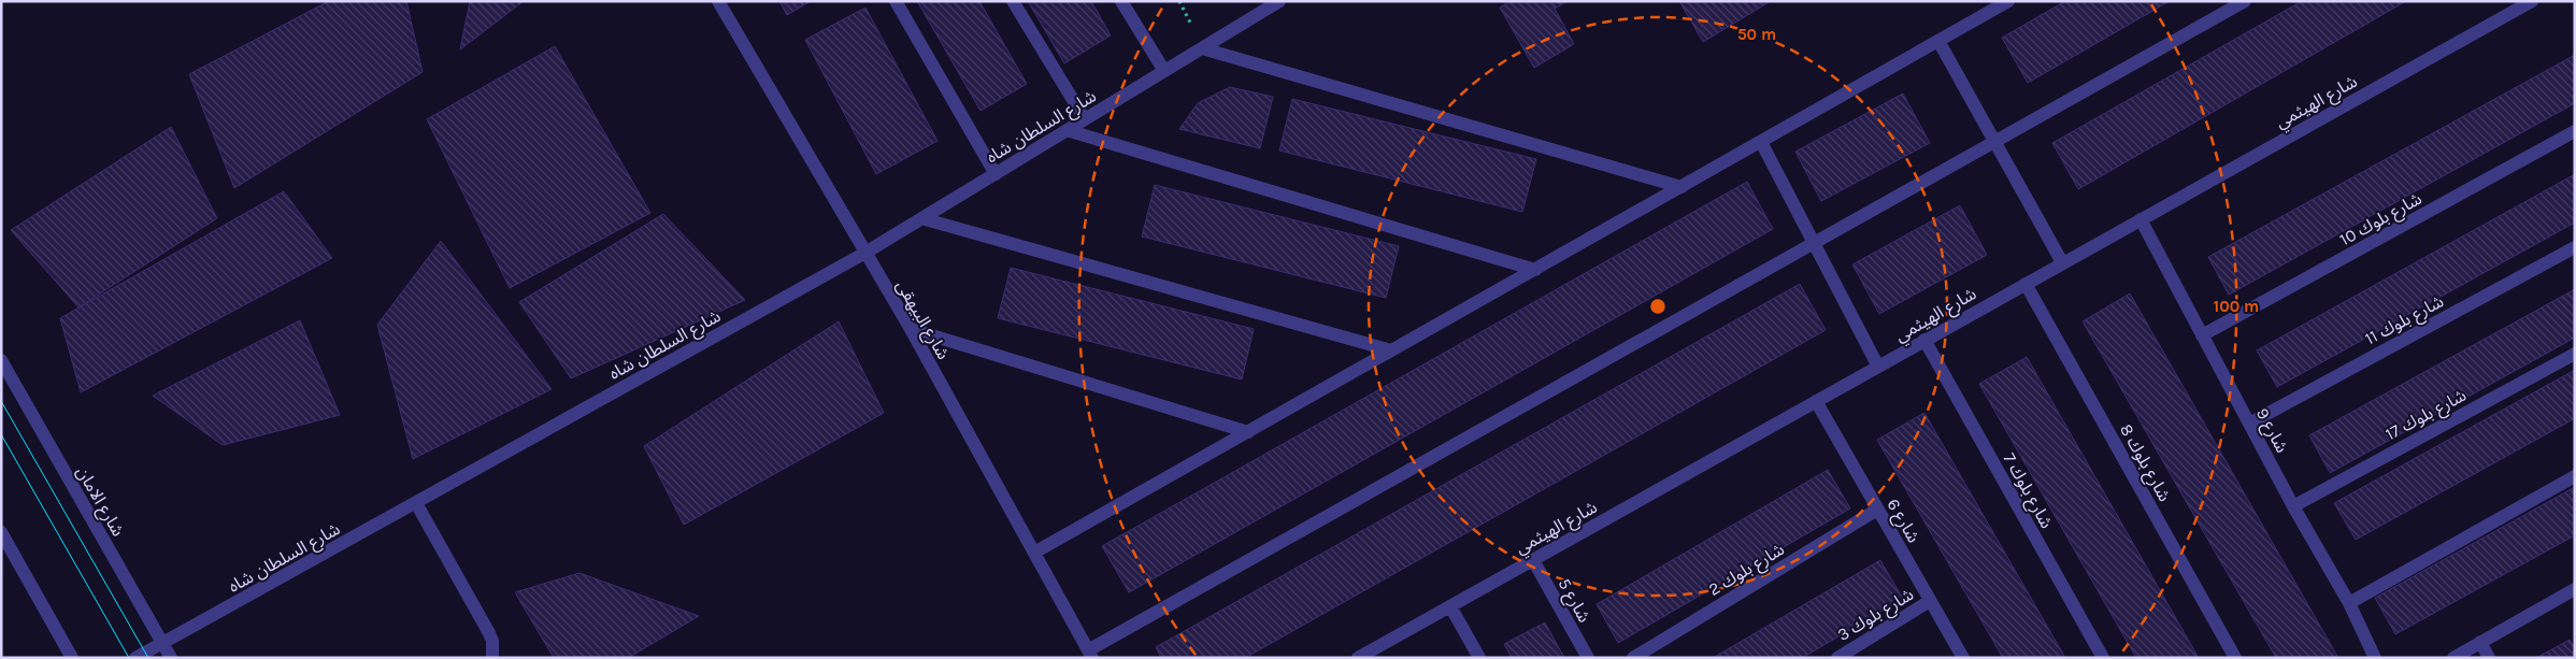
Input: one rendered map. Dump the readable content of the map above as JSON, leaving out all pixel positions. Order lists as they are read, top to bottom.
{
  "streets": {
    "street": [
      "شارع الهيثمي",
      "شارع السلطان شاه",
      "شارع بلوك 10",
      "شارع البيهقى",
      "شارع بلوك 11",
      "شارع بلوك 17",
      "شارع 9",
      "شارع بلوك 8",
      "شارع بلوك 7",
      "شارع الامان",
      "شارع 6",
      "شارع بلوك 2",
      "شارع 5",
      "شارع بلوك 3"
    ]
  },
  "crossings": [
    ["شارع الهيثمي", "شارع 9"],
    ["شارع الهيثمي", "شارع بلوك 8"],
    ["شارع الهيثمي", "شارع بلوك 7"],
    ["شارع الهيثمي", "شارع 6"],
    ["شارع الهيثمي", "شارع 5"],
    ["شارع السلطان شاه", "شارع البيهقى"],
    ["شارع السلطان شاه", "شارع الامان"],
    ["شارع بلوك 10", "شارع 9"],
    ["شارع بلوك 11", "شارع 9"],
    ["شارع بلوك 17", "شارع 9"],
    ["شارع 6", "شارع بلوك 2"],
    ["شارع 6", "شارع بلوك 3"]
  ],
  "rings": ["50 m", "100 m"]
}
